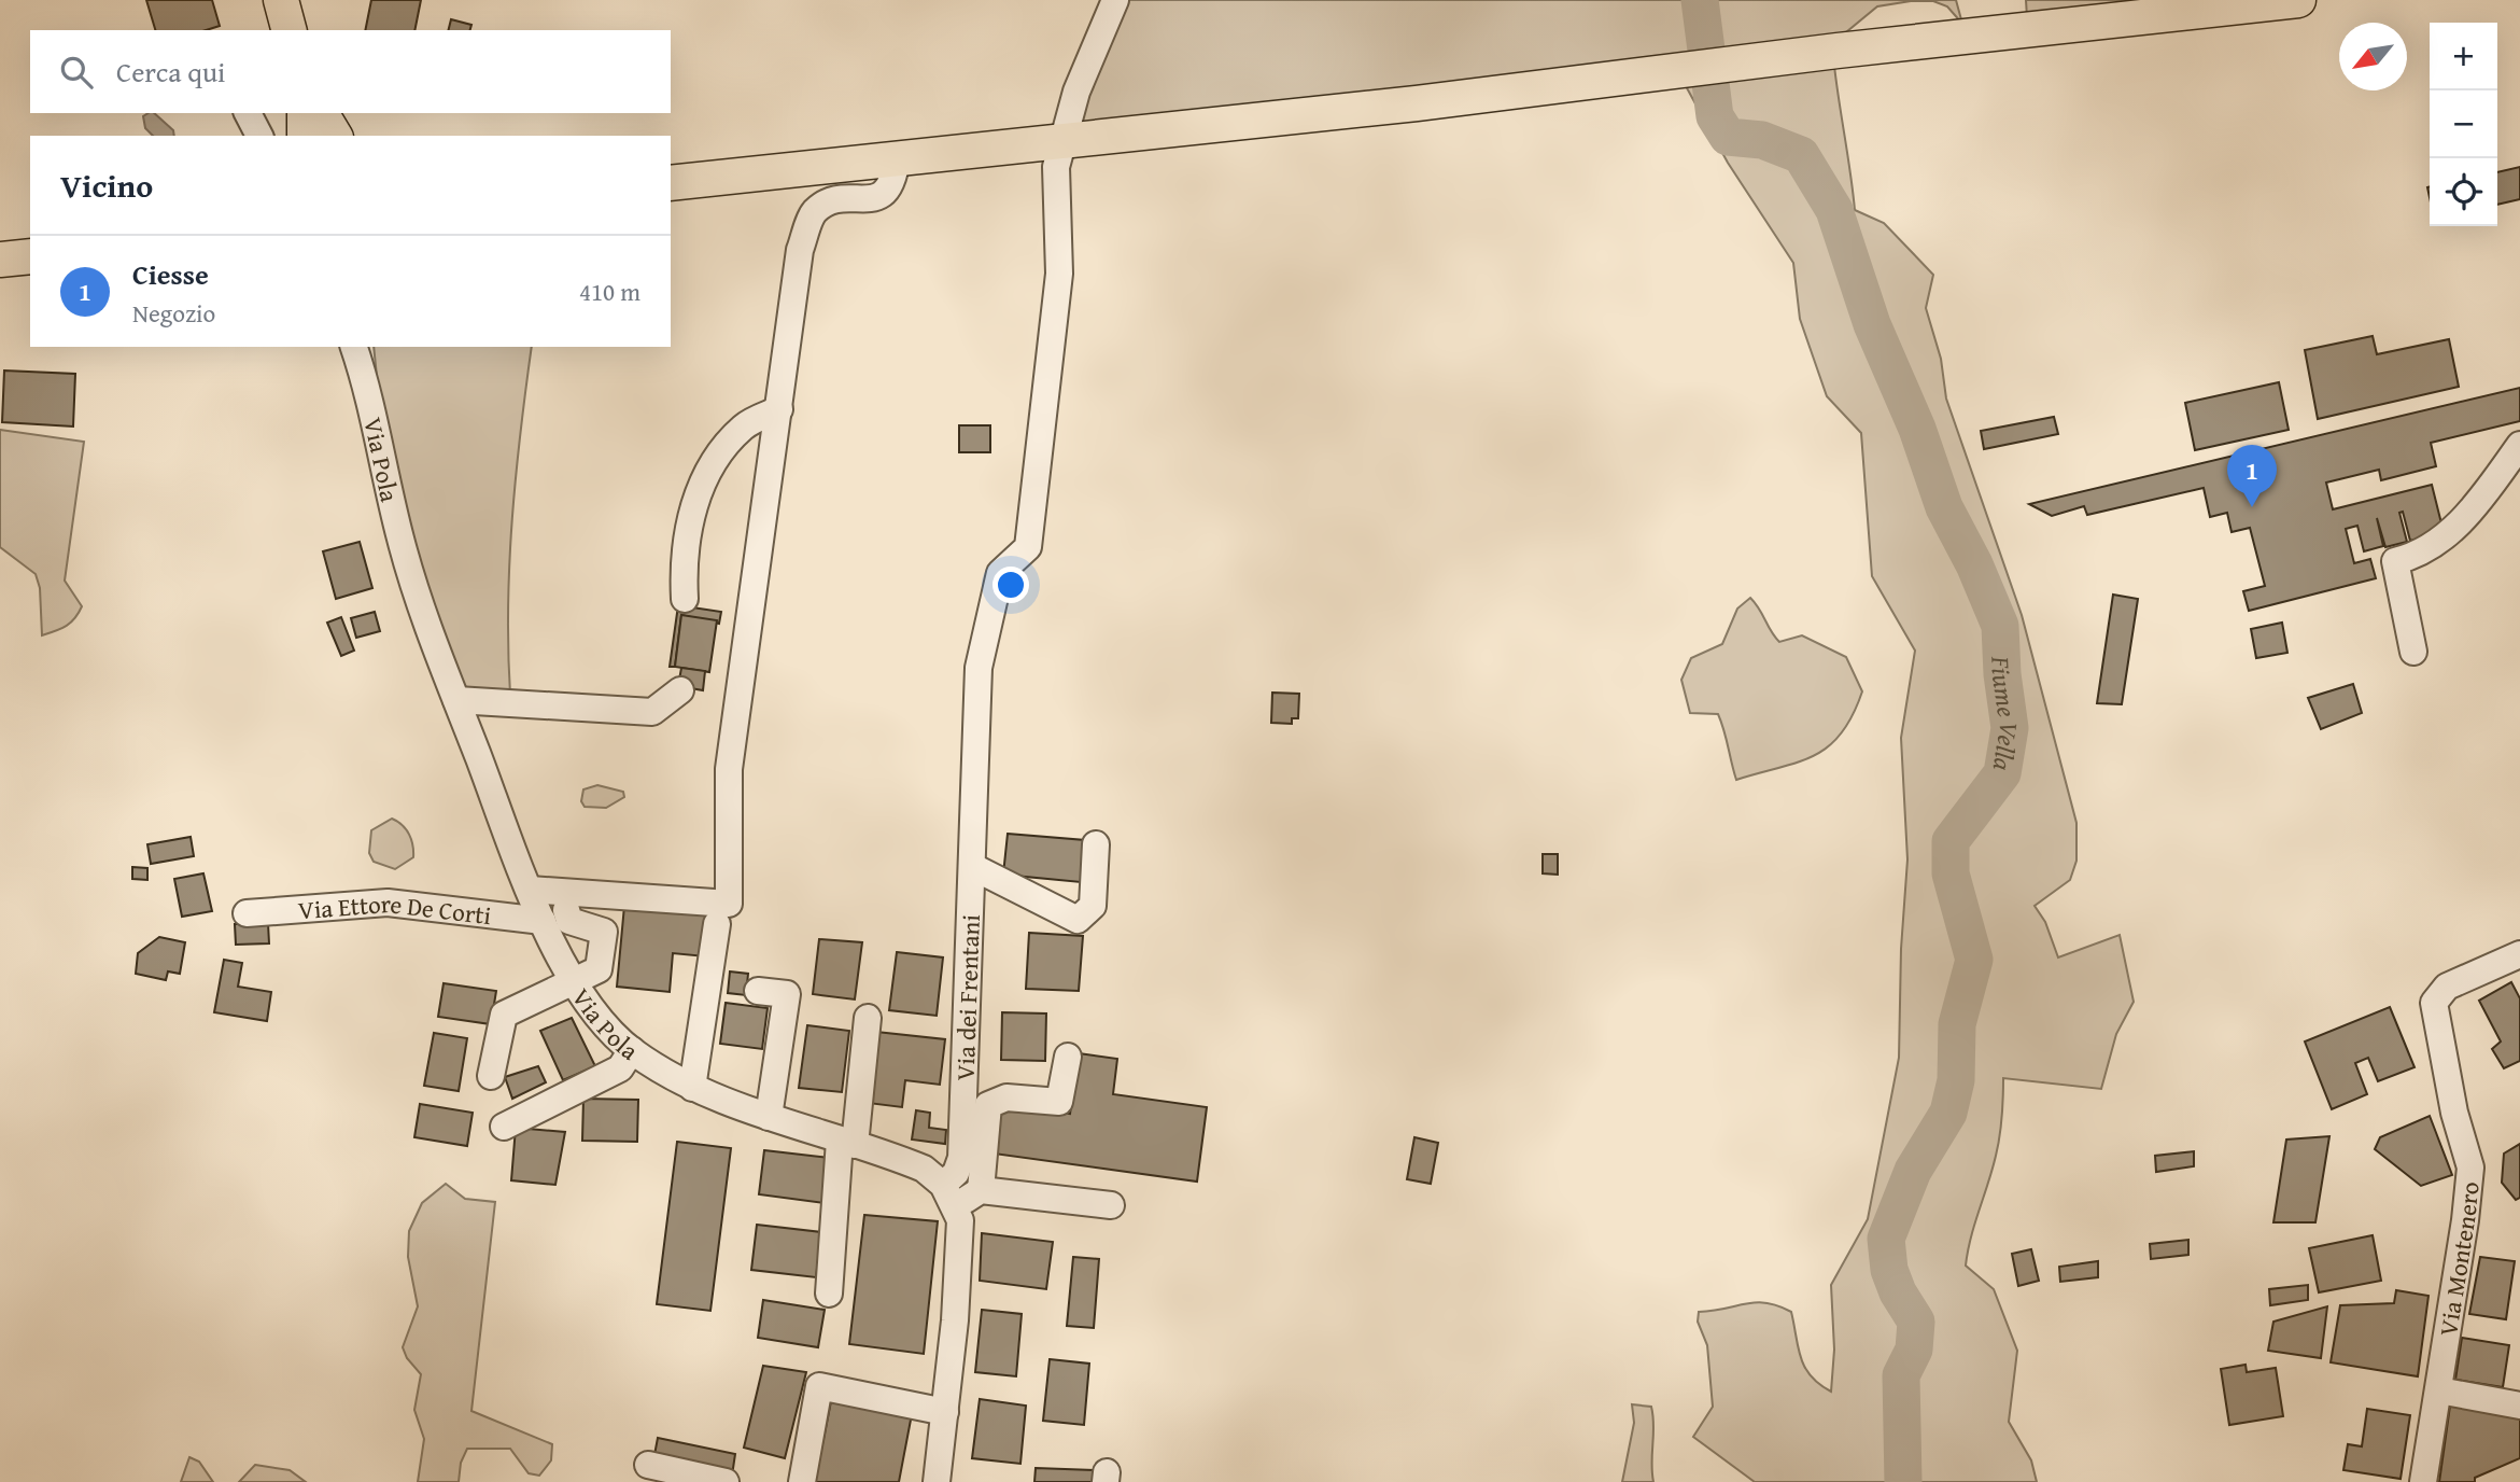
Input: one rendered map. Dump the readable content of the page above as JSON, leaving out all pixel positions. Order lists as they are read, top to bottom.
{
  "streets": {
    "street": [
      "Via Pola",
      "Via Ettore De Corti",
      "Via dei Frentani",
      "Via Montenero"
    ]
  },
  "crossings": [
    ["Via Pola", "Via Ettore De Corti"],
    ["Via Pola", "Via dei Frentani"]
  ],
  "water": ["Fiume Vella"],
  "north": "bottom left",
  "page": {
    "map_buttons": ["+", "−"],
    "search": "Cerca qui",
    "heading": "Vicino",
    "list": [
      {
        "mark": "1",
        "name": "Ciesse",
        "note": "Negozio",
        "value": "410 m"
      }
    ],
    "pins": "1"
  }
}
